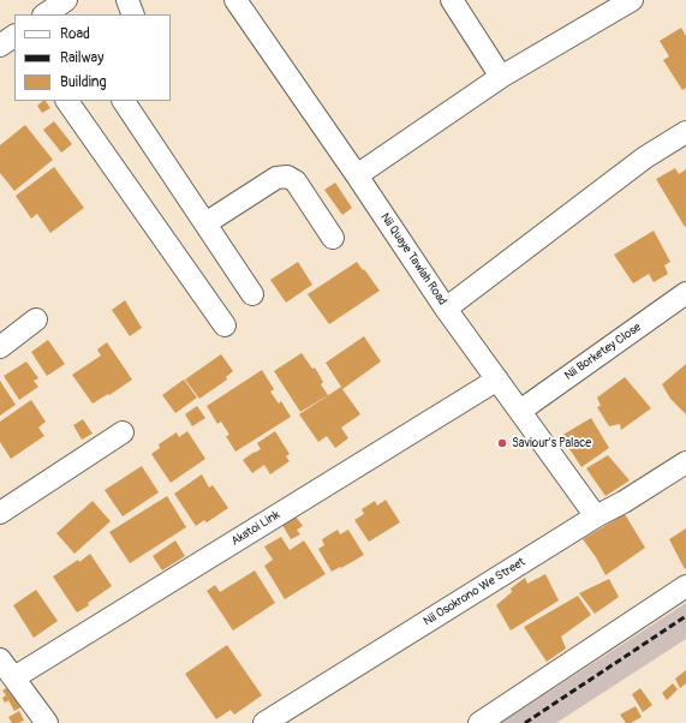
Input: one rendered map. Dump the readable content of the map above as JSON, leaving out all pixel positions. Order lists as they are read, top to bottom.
{
  "streets": {
    "street": [
      "Nii Quaye Tawiah Road",
      "Nii Borketey Close",
      "Akatoi Link",
      "Nii Osokrono We Street"
    ]
  },
  "crossings": [
    ["Nii Quaye Tawiah Road", "Nii Borketey Close"],
    ["Nii Quaye Tawiah Road", "Akatoi Link"],
    ["Nii Quaye Tawiah Road", "Nii Osokrono We Street"]
  ],
  "places": ["Saviour's Palace"],
  "legend": ["Road", "Railway", "Building"]
}
